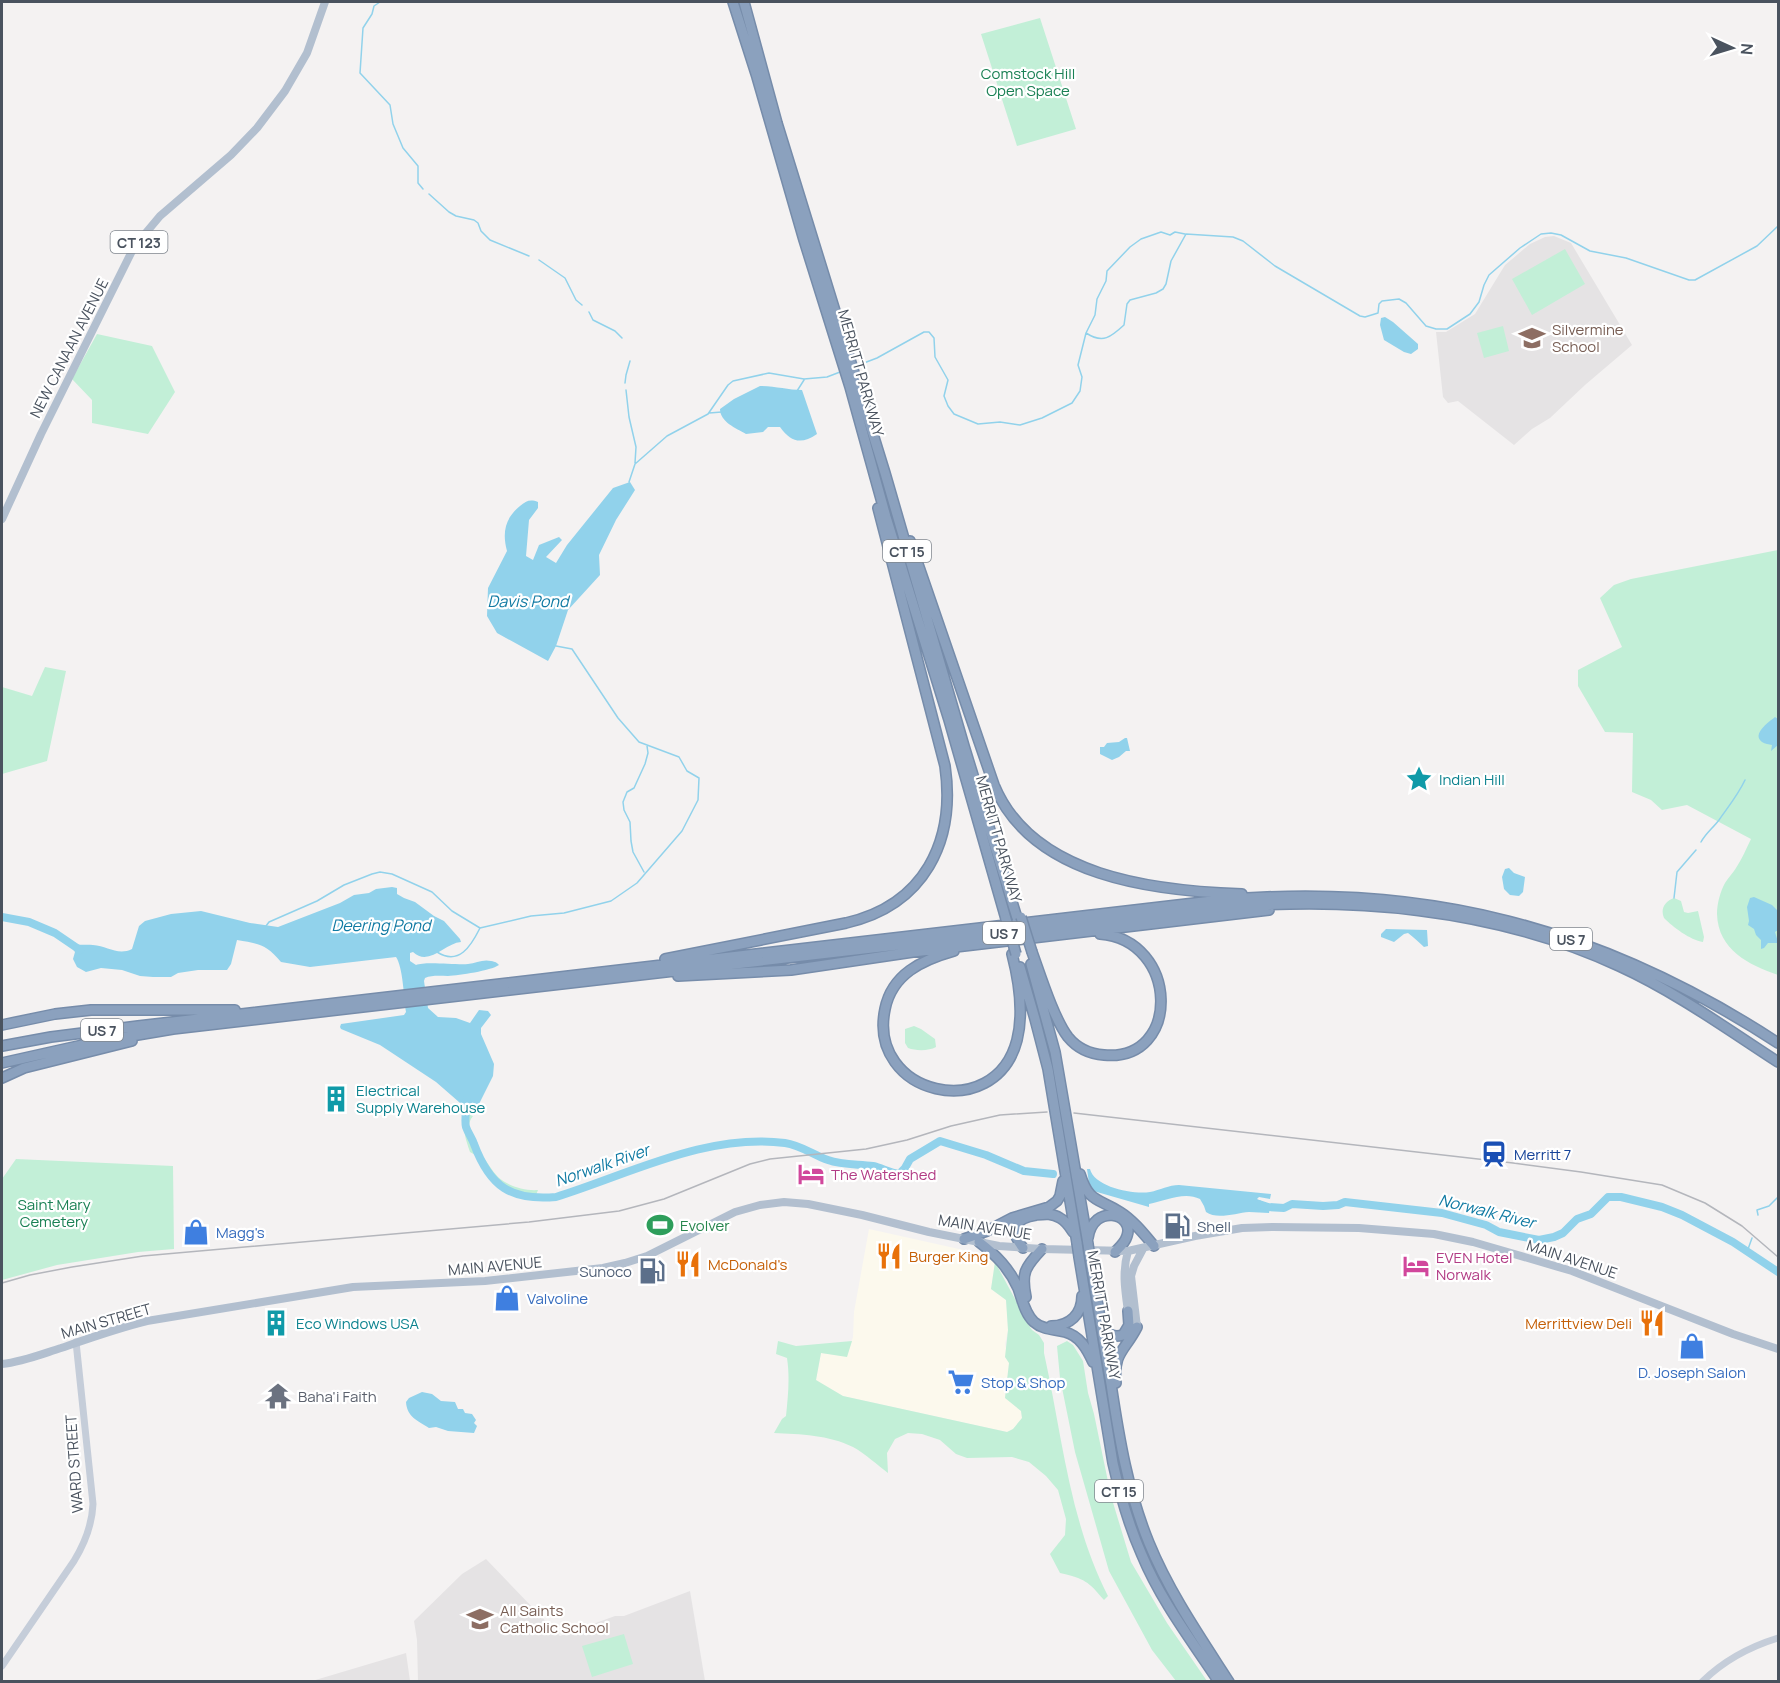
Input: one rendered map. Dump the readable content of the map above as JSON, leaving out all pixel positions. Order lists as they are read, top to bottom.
{
  "streets": {
    "highway": ["MERRITT PARKWAY", "CT 15", "US 7"],
    "main road": [
      "CT 123",
      "NEW CANAAN AVENUE",
      "MAIN AVENUE",
      "MAIN STREET",
      "WARD STREET"
    ]
  },
  "crossings": [
    ["MAIN AVENUE", "MAIN STREET"],
    ["MAIN STREET", "WARD STREET"]
  ],
  "water": ["Davis Pond", "Deering Pond", "Norwalk River"],
  "parks": ["Comstock Hill Open Space", "Saint Mary Cemetery"],
  "places": {
    "school or university": ["Silvermine School", "All Saints Catholic School"],
    "place": ["Indian Hill"],
    "building": ["Electrical Supply Warehouse", "Eco Windows USA"],
    "station": ["Merritt 7"],
    "hotel": ["The Watershed", "EVEN Hotel Norwalk"],
    "sports": ["Evolver"],
    "fuel station": ["Shell", "Sunoco"],
    "shop": ["Magg's", "Valvoline", "D. Joseph Salon"],
    "restaurant": ["Burger King", "McDonald's", "Merrittview Deli"],
    "supermarket": ["Stop & Shop"],
    "temple": ["Baha'i Faith"]
  },
  "north": "right"
}
